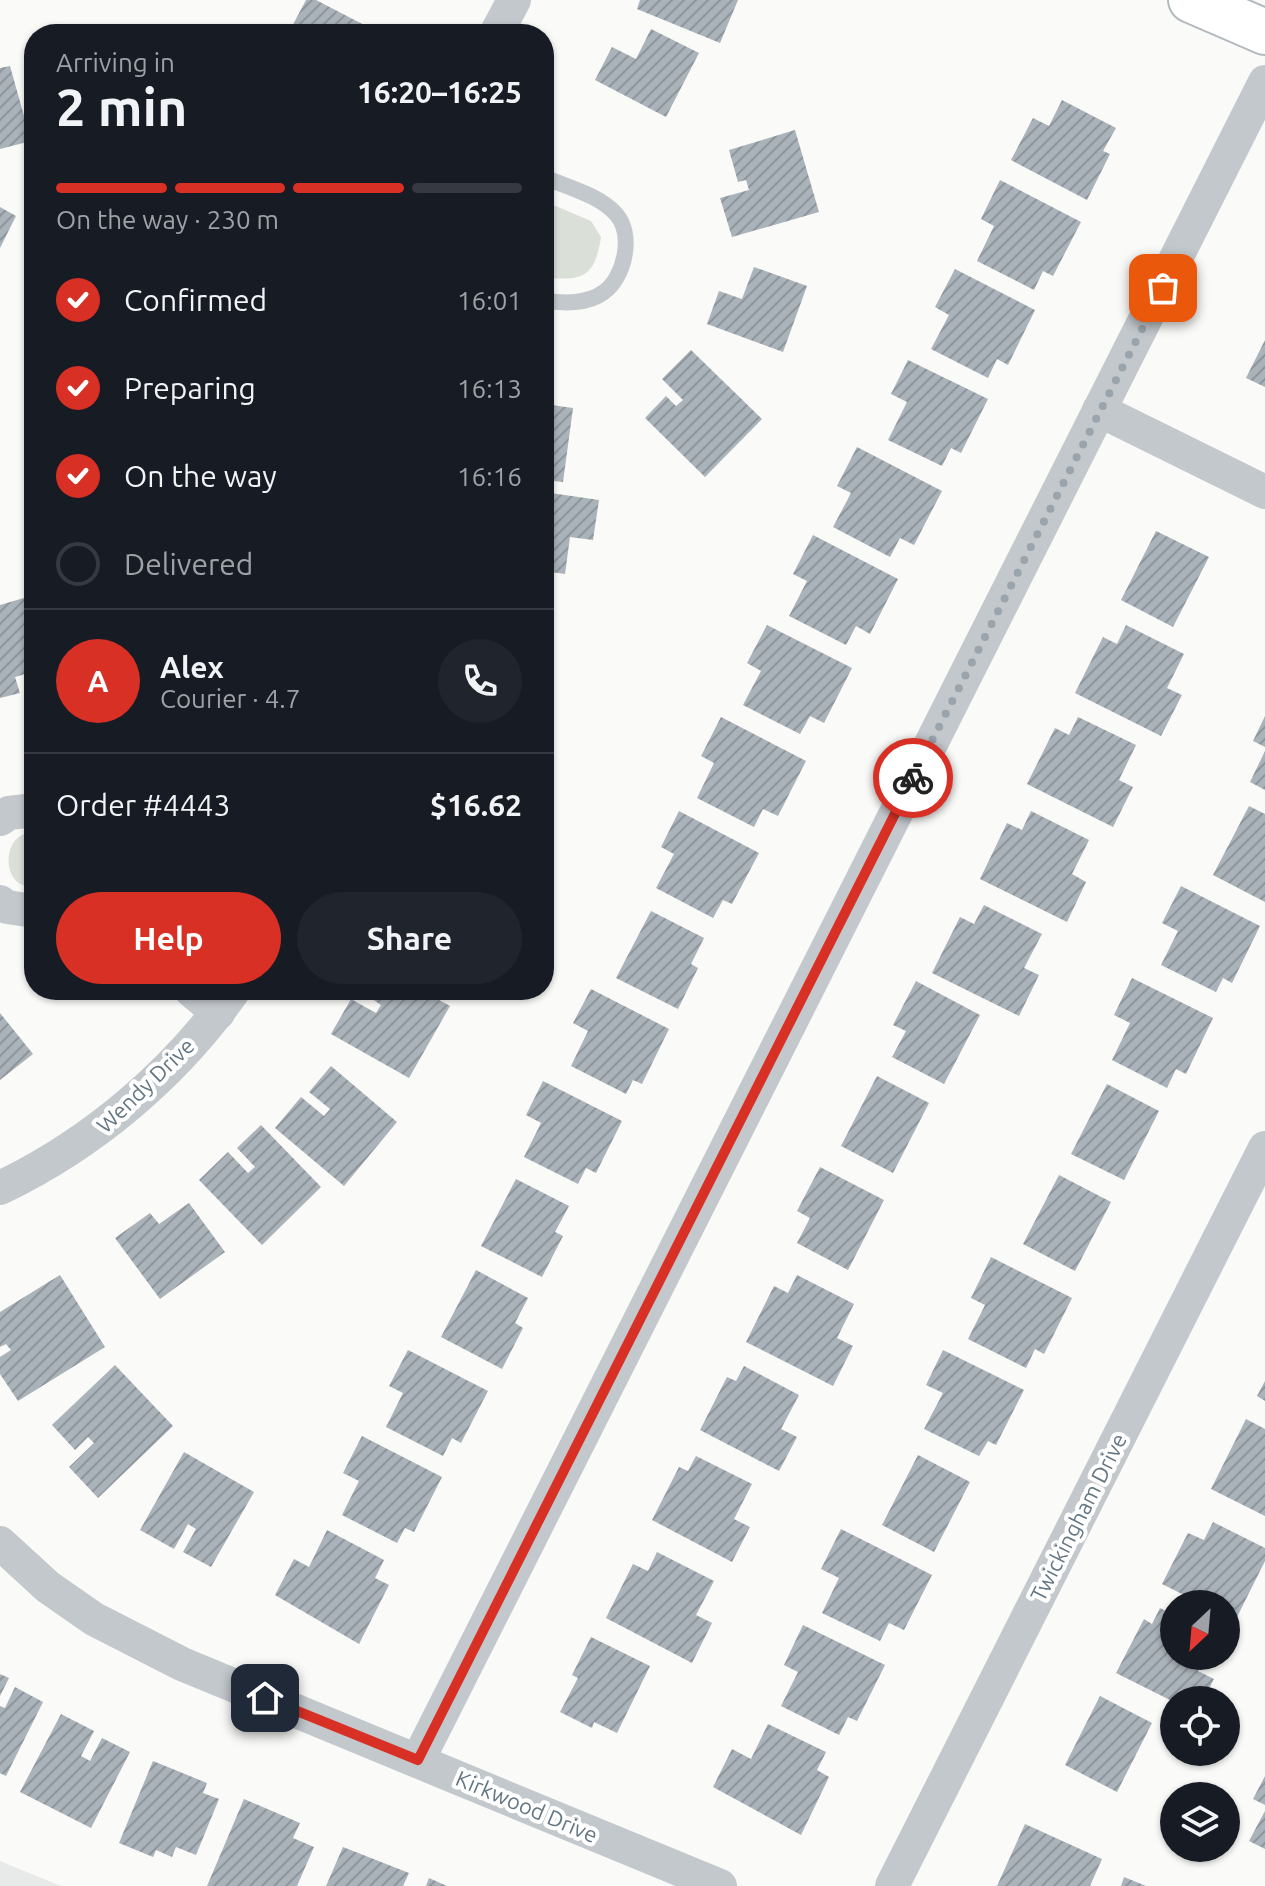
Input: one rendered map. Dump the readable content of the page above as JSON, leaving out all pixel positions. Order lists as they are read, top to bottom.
{
  "streets": {
    "street": ["Wendy Drive", "Twickingham Drive", "Kirkwood Drive"]
  },
  "north": "bottom left",
  "page": {
    "heading": ["2 min", "Arriving in", "16:20–16:25"],
    "panel": [
      "Alex",
      "Courier · 4.7",
      "Order #4443",
      "$16.62"
    ],
    "bar": "On the way · 230 m",
    "list": [
      ["Confirmed", "16:01"],
      ["Preparing", "16:13"],
      ["On the way", "16:16"],
      "Delivered"
    ],
    "round": "A",
    "buttons": ["Help", "Share"]
  }
}
